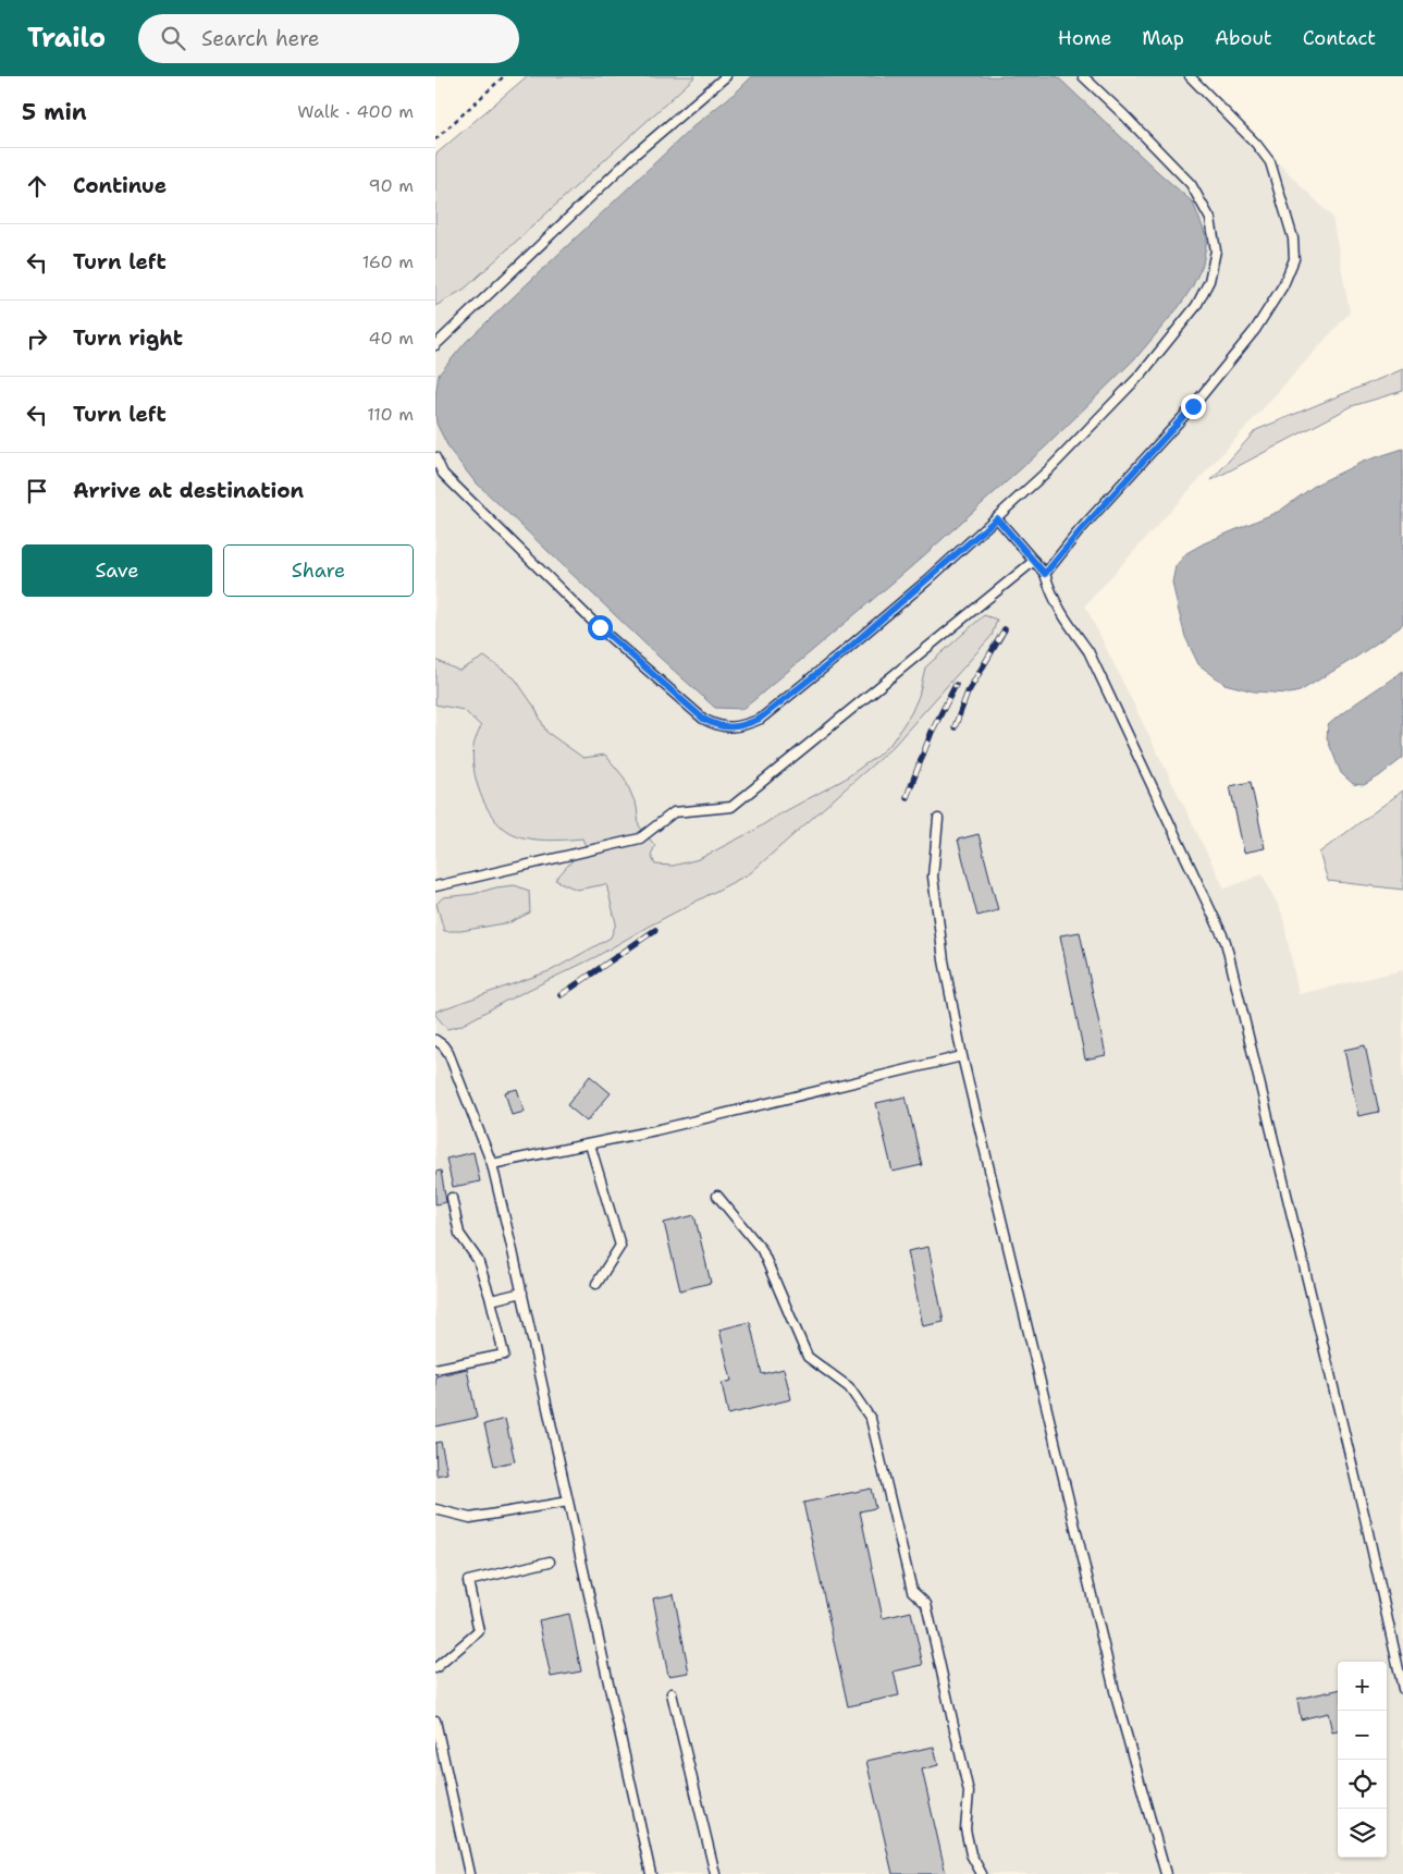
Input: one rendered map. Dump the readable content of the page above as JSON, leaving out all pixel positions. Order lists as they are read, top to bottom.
{
  "page": {
    "header": "Trailo",
    "search": "Search here",
    "nav": [
      "Home",
      "Map",
      "About",
      "Contact"
    ],
    "heading": ["5 min", "Walk · 400 m"],
    "list": [
      ["Continue", "90 m"],
      ["Turn left", "160 m"],
      ["Turn right", "40 m"],
      ["Turn left", "110 m"],
      "Arrive at destination"
    ],
    "buttons": ["Save", "Share"],
    "map_buttons": ["+", "−"]
  }
}
